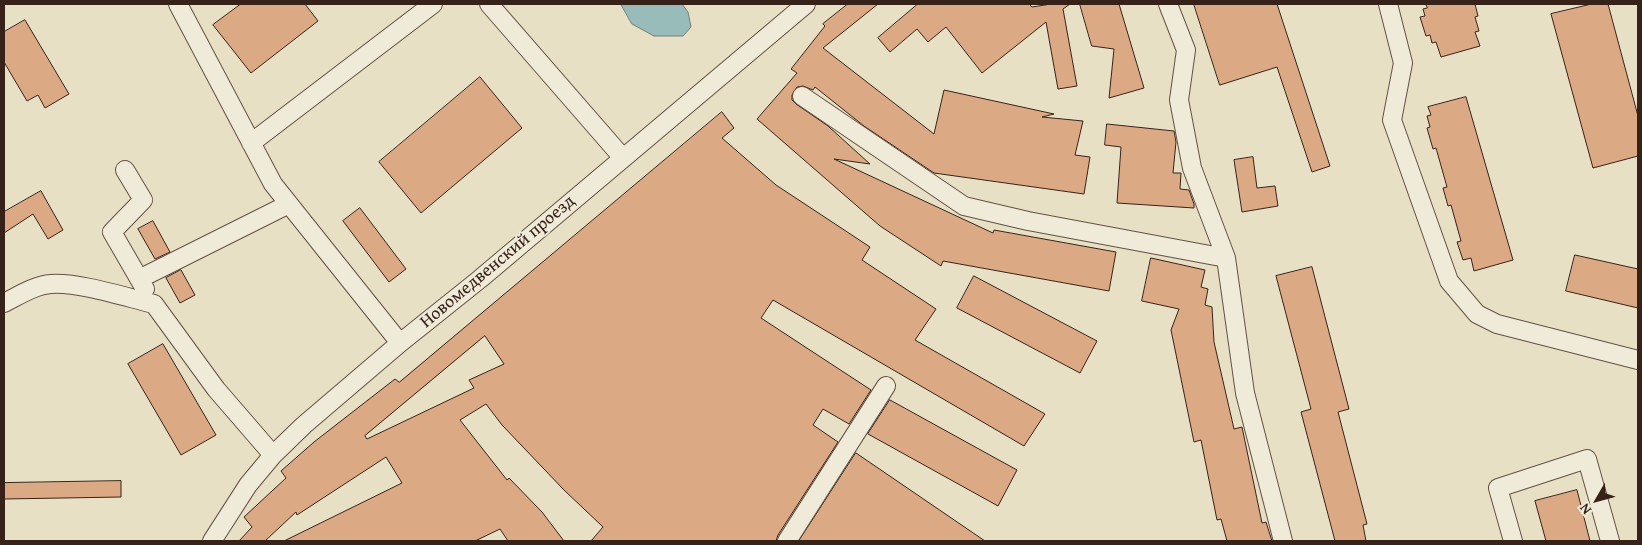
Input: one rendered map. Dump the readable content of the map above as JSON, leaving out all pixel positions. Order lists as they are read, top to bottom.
{
  "streets": {
    "street": ["Новомедвенский проезд"]
  },
  "north": "bottom left"
}
